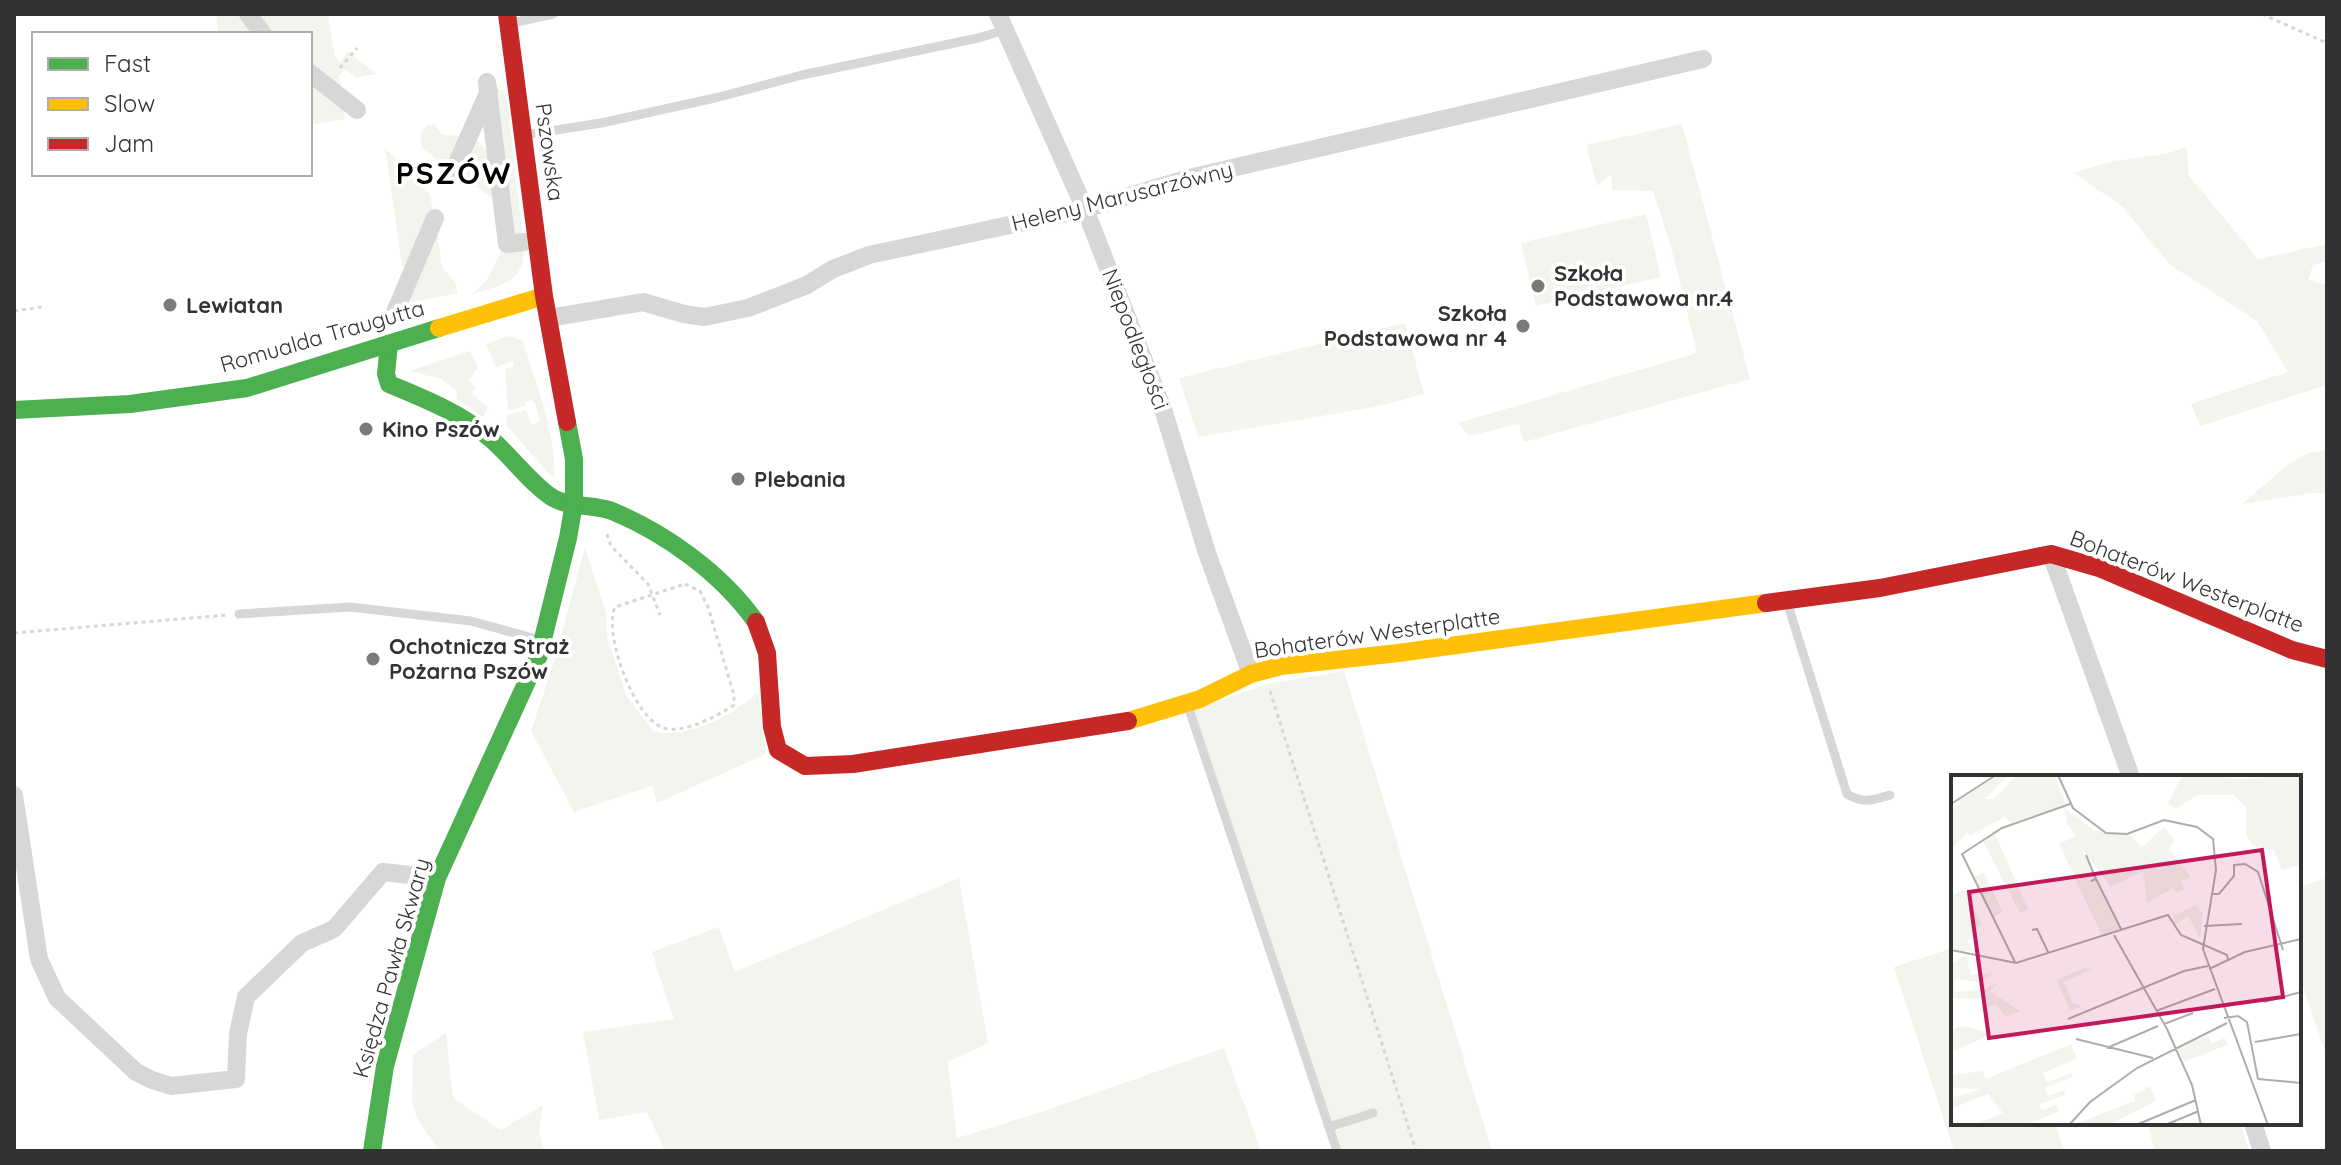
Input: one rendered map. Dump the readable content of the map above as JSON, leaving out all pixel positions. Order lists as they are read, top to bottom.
{
  "streets": {
    "street": [
      "Pszowska",
      "Heleny Marusarzówny",
      "Romualda Traugutta",
      "Niepodległości",
      "Bohaterów Westerplatte",
      "Księdza Pawła Skwary"
    ]
  },
  "crossings": [
    ["Pszowska", "Romualda Traugutta"],
    ["Pszowska", "Księdza Pawła Skwary"],
    ["Heleny Marusarzówny", "Niepodległości"],
    ["Heleny Marusarzówny", "Księdza Pawła Skwary"],
    ["Romualda Traugutta", "Bohaterów Westerplatte"],
    ["Romualda Traugutta", "Księdza Pawła Skwary"],
    ["Niepodległości", "Bohaterów Westerplatte"],
    ["Bohaterów Westerplatte", "Księdza Pawła Skwary"]
  ],
  "districts": ["PSZÓW"],
  "places": [
    "Szkoła Podstawowa nr.4",
    "Lewiatan",
    "Szkoła Podstawowa nr 4",
    "Kino Pszów",
    "Plebania",
    "Ochotnicza Straż Pożarna Pszów"
  ],
  "legend": ["Fast", "Slow", "Jam"]
}
